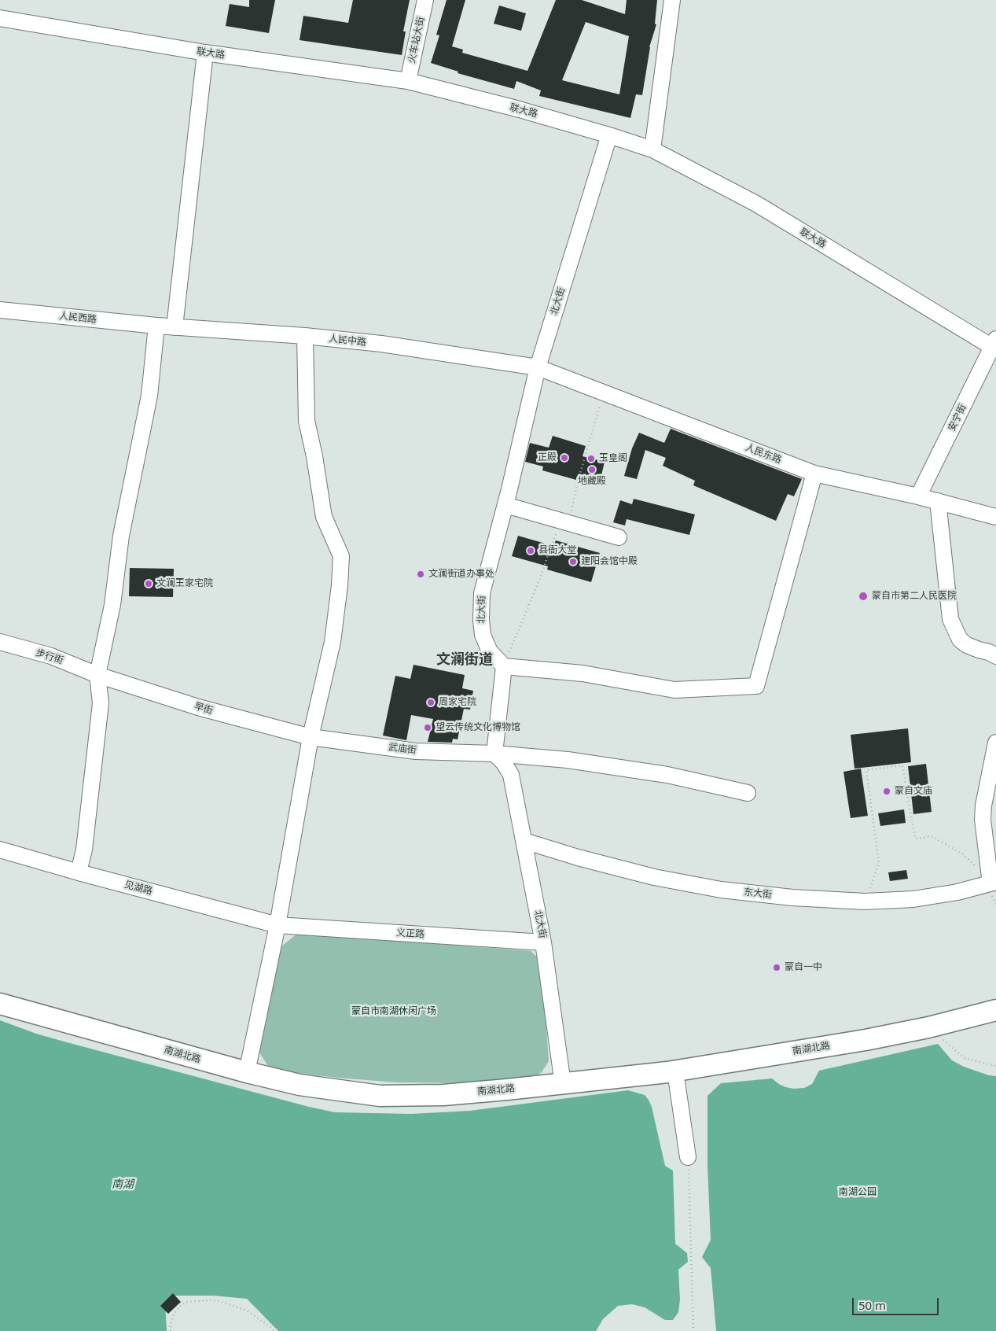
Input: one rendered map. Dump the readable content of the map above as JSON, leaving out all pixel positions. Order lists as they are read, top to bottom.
{
  "streets": {
    "main road": ["南湖北路"],
    "street": [
      "火车站大街",
      "联大路",
      "北大街",
      "人民西路",
      "人民中路",
      "安宁街",
      "人民东路",
      "步行街",
      "早街",
      "武庙街",
      "见湖路",
      "东大街",
      "义正路"
    ]
  },
  "crossings": [
    ["火车站大街", "联大路"],
    ["联大路", "北大街"],
    ["联大路", "安宁街"],
    ["北大街", "人民中路"],
    ["北大街", "人民东路"],
    ["北大街", "武庙街"],
    ["北大街", "东大街"],
    ["北大街", "义正路"],
    ["北大街", "南湖北路"],
    ["人民西路", "人民中路"],
    ["人民中路", "人民东路"],
    ["安宁街", "人民东路"],
    ["步行街", "早街"],
    ["早街", "武庙街"],
    ["见湖路", "义正路"]
  ],
  "districts": ["文澜街道"],
  "water": ["南湖"],
  "parks": ["蒙自市南湖休闲广场", "南湖公园"],
  "places": [
    "正殿",
    "玉皇阁",
    "地藏殿",
    "县衙大堂",
    "建阳会馆中殿",
    "文澜街道办事处",
    "文澜王家宅院",
    "蒙自市第二人民医院",
    "周家宅院",
    "望云传统文化博物馆",
    "蒙自文庙",
    "蒙自一中"
  ],
  "scale_bar": "50 m"
}
